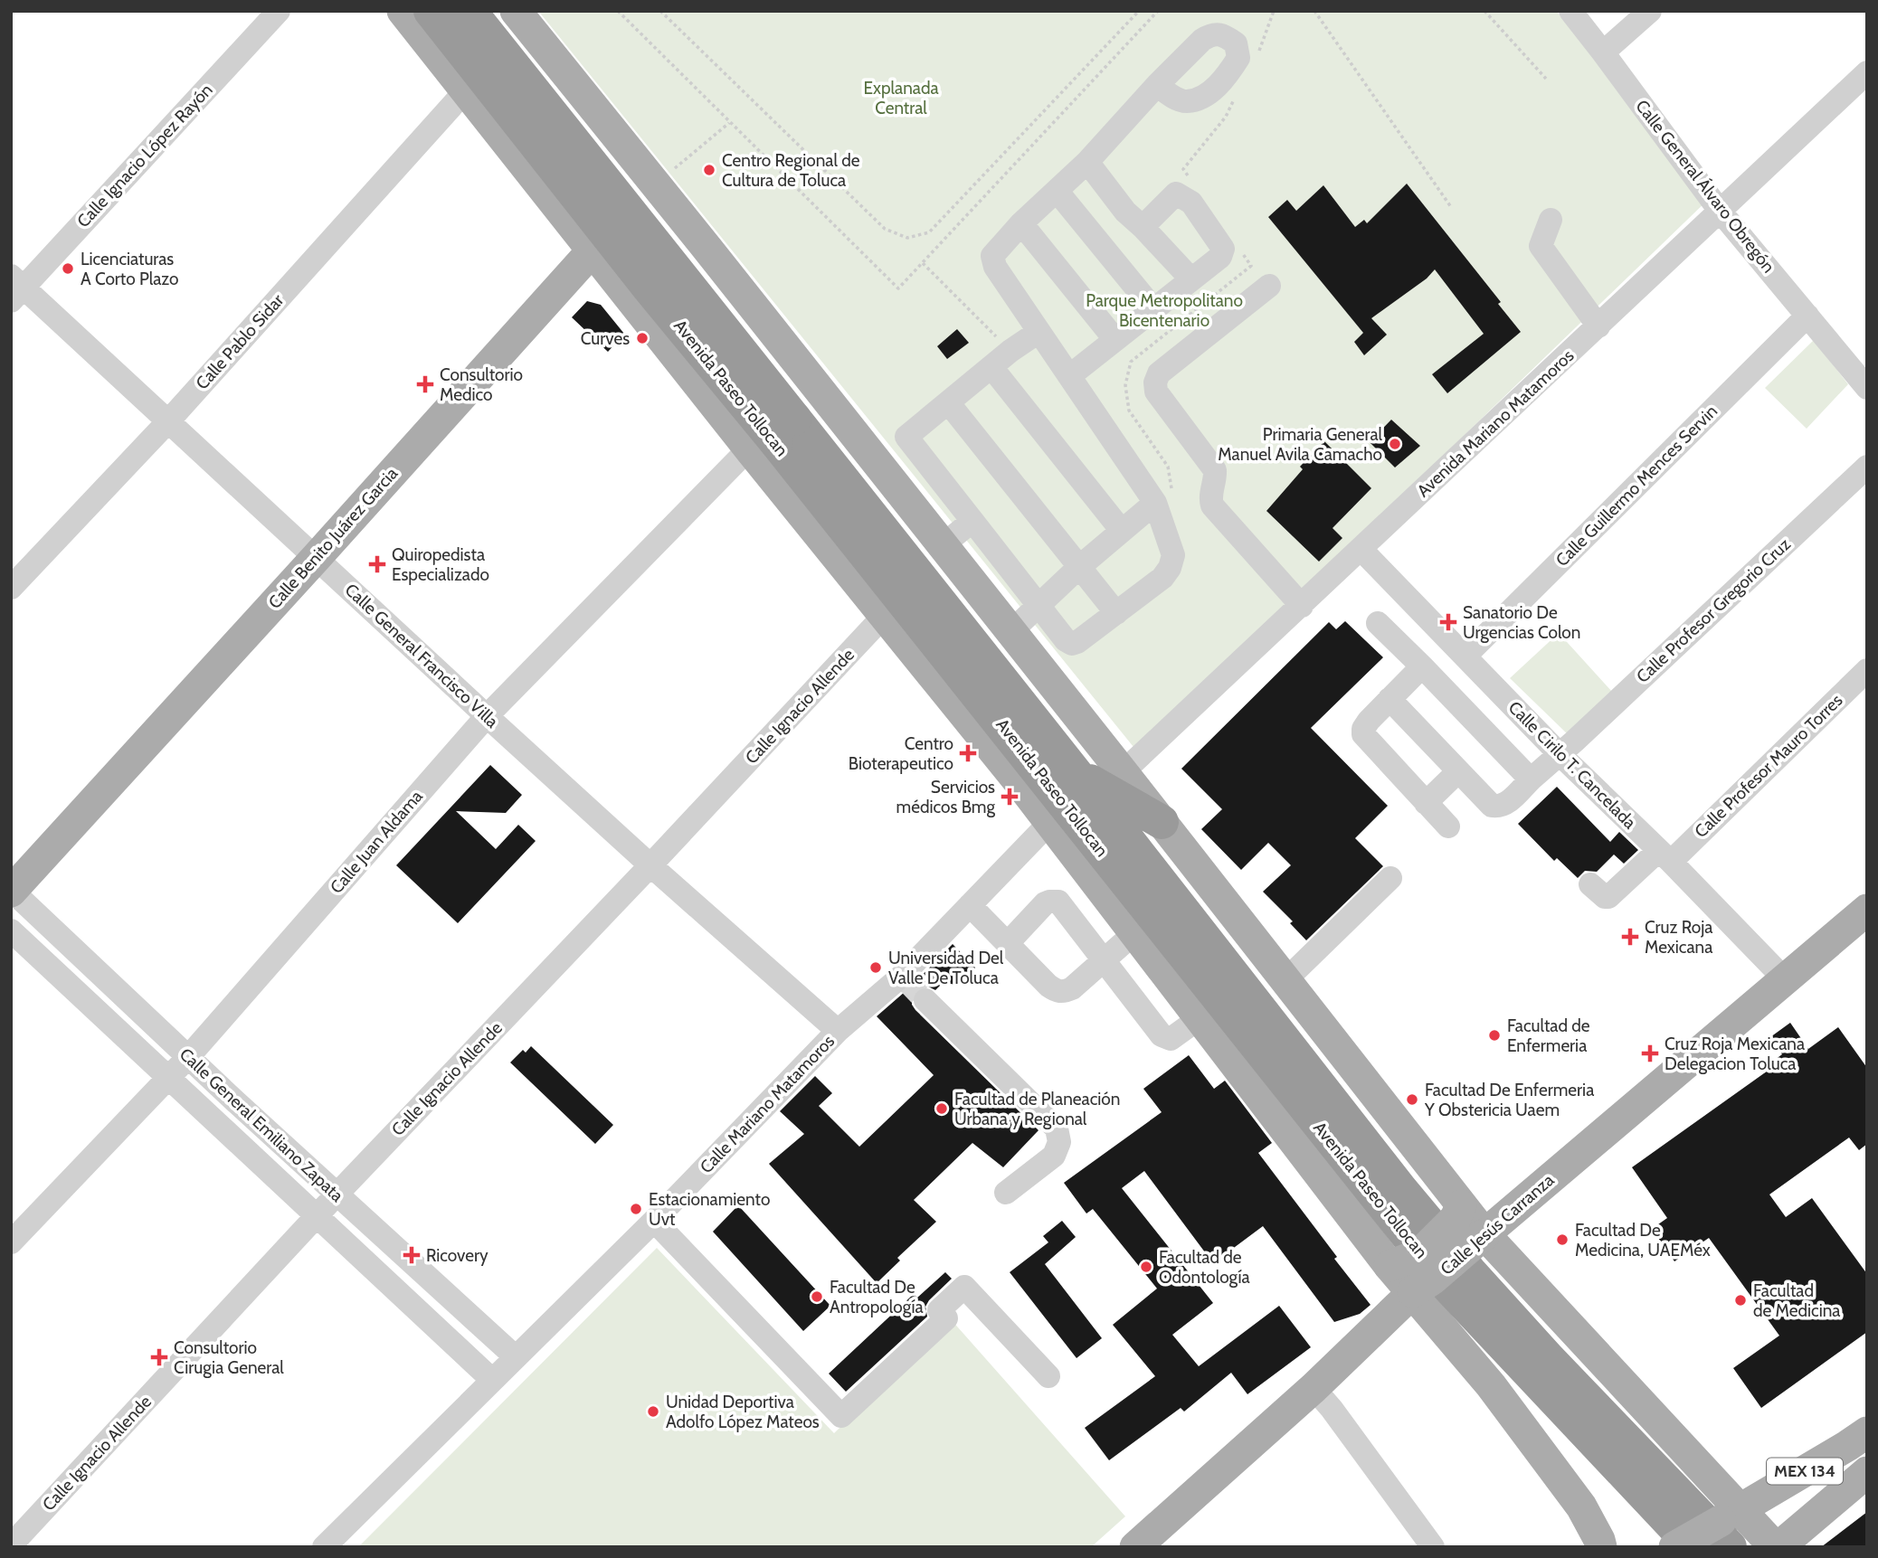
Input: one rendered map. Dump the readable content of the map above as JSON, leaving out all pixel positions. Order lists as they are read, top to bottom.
{
  "streets": {
    "highway": ["Avenida Paseo Tollocan"],
    "main road": ["Calle Benito Juárez Garcia", "Calle Jesús Carranza", "MEX 134"],
    "street": [
      "Calle Ignacio López Rayón",
      "Calle General Álvaro Obregón",
      "Calle Pablo Sidar",
      "Avenida Mariano Matamoros",
      "Calle Guillermo Mences Servin",
      "Calle Profesor Gregorio Cruz",
      "Calle General Francisco Villa",
      "Calle Ignacio Allende",
      "Calle Cirilo T. Cancelada",
      "Calle Profesor Mauro Torres",
      "Calle Juan Aldama",
      "Calle Mariano Matamoros",
      "Calle General Emiliano Zapata"
    ]
  },
  "crossings": [
    ["Calle Ignacio López Rayón", "Calle General Francisco Villa"],
    ["Calle General Álvaro Obregón", "Avenida Mariano Matamoros"],
    ["Calle General Álvaro Obregón", "Calle Guillermo Mences Servin"],
    ["Calle Pablo Sidar", "Avenida Paseo Tollocan"],
    ["Calle Pablo Sidar", "Calle General Francisco Villa"],
    ["Avenida Paseo Tollocan", "Avenida Mariano Matamoros"],
    ["Avenida Paseo Tollocan", "Calle Benito Juárez Garcia"],
    ["Avenida Paseo Tollocan", "Calle Ignacio Allende"],
    ["Avenida Paseo Tollocan", "Calle Juan Aldama"],
    ["Avenida Paseo Tollocan", "Calle Mariano Matamoros"],
    ["Avenida Paseo Tollocan", "Calle Jesús Carranza"],
    ["Avenida Paseo Tollocan", "MEX 134"],
    ["Avenida Mariano Matamoros", "Calle Cirilo T. Cancelada"],
    ["Calle Guillermo Mences Servin", "Calle Cirilo T. Cancelada"],
    ["Calle Benito Juárez Garcia", "Calle General Francisco Villa"],
    ["Calle Benito Juárez Garcia", "Calle General Emiliano Zapata"],
    ["Calle Profesor Gregorio Cruz", "Calle Cirilo T. Cancelada"],
    ["Calle General Francisco Villa", "Calle Ignacio Allende"],
    ["Calle General Francisco Villa", "Calle Juan Aldama"],
    ["Calle General Francisco Villa", "Calle Mariano Matamoros"],
    ["Calle Ignacio Allende", "Calle General Emiliano Zapata"],
    ["Calle Cirilo T. Cancelada", "Calle Profesor Mauro Torres"],
    ["Calle Cirilo T. Cancelada", "Calle Jesús Carranza"],
    ["Calle Juan Aldama", "Calle General Emiliano Zapata"],
    ["Calle Mariano Matamoros", "Calle General Emiliano Zapata"]
  ],
  "parks": ["Explanada Central", "Parque Metropolitano Bicentenario"],
  "places": {
    "other": [
      "Centro Regional de Cultura de Toluca",
      "Licenciaturas A Corto Plazo",
      "Curves",
      "Primaria General Manuel Avila Camacho",
      "Universidad Del Valle De Toluca",
      "Facultad de Enfermeria",
      "Facultad De Enfermeria Y Obstericia Uaem",
      "Facultad de Planeación Urbana y Regional",
      "Estacionamiento Uvt",
      "Facultad De Medicina, UAEMéx",
      "Facultad de Odontología",
      "Facultad De Antropología",
      "Facultad de Medicina",
      "Unidad Deportiva Adolfo López Mateos"
    ],
    "health": [
      "Consultorio Medico",
      "Quiropedista Especializado",
      "Sanatorio De Urgencias Colon",
      "Centro Bioterapeutico",
      "Servicios médicos Bmg",
      "Cruz Roja Mexicana",
      "Cruz Roja Mexicana Delegacion Toluca",
      "Ricovery",
      "Consultorio Cirugia General"
    ]
  }
}
